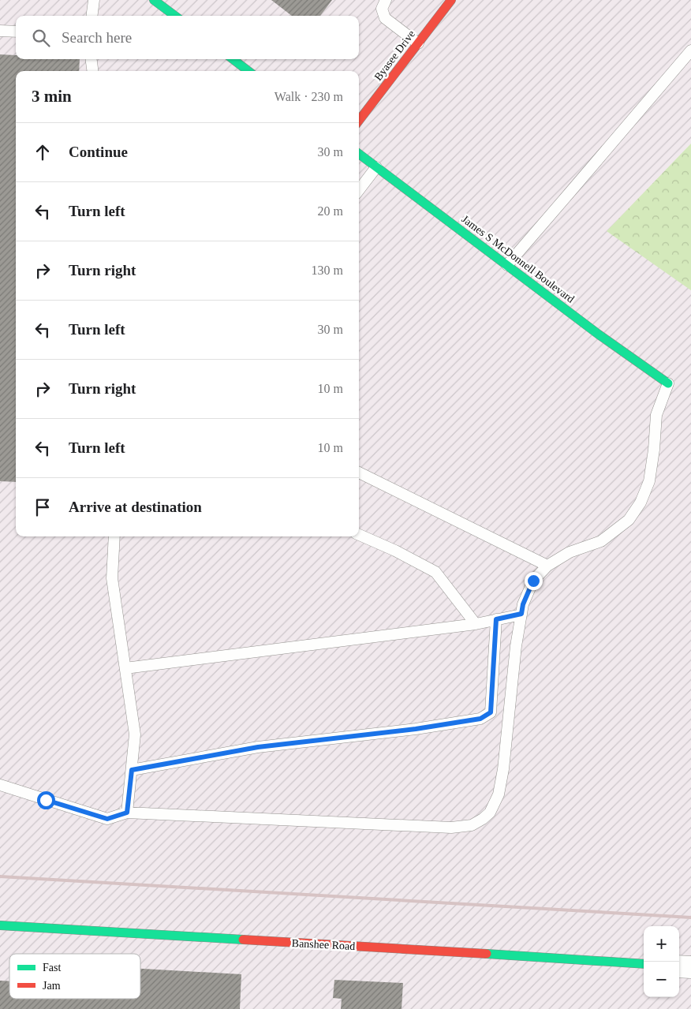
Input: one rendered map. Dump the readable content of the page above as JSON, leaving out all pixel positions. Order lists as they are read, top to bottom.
{
  "streets": {
    "street": ["Byasee Drive", "James S McDonnell Boulevard", "Banshee Road"]
  },
  "legend": ["Fast", "Jam"],
  "page": {
    "search": "Search here",
    "heading": ["3 min", "Walk · 230 m"],
    "list": [
      ["Continue", "30 m"],
      ["Turn left", "20 m"],
      ["Turn right", "130 m"],
      ["Turn left", "30 m"],
      ["Turn right", "10 m"],
      ["Turn left", "10 m"],
      "Arrive at destination"
    ],
    "map_buttons": ["+", "−"]
  }
}
